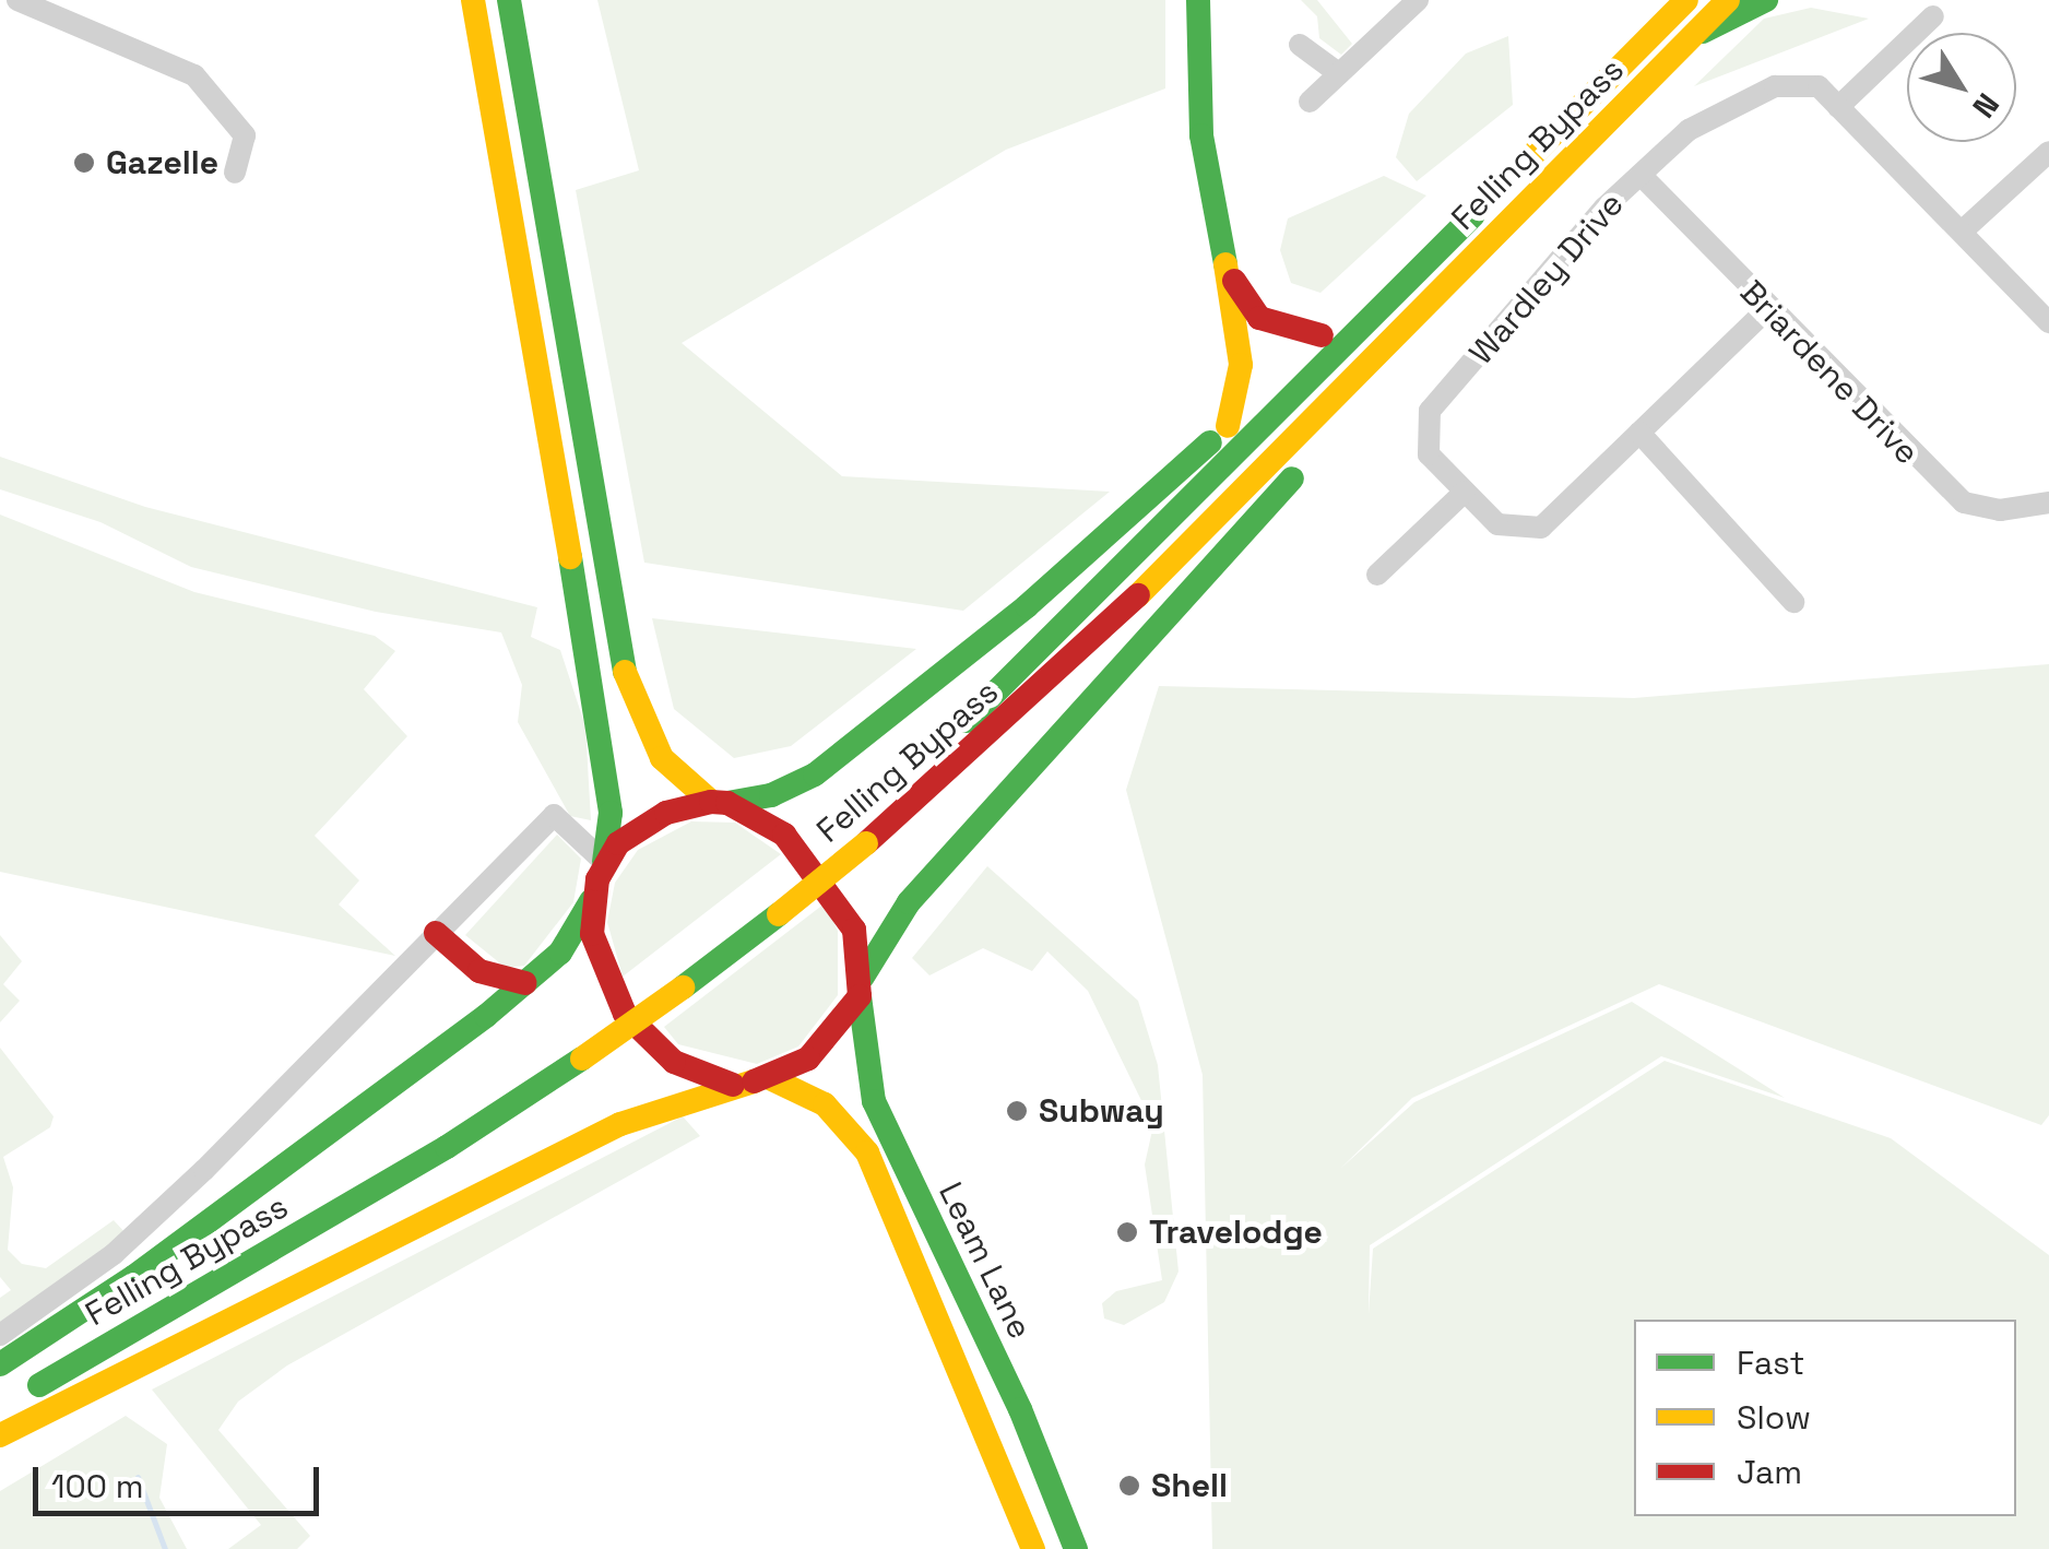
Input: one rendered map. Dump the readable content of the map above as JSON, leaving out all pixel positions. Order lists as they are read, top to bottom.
{
  "streets": {
    "main road": ["Felling Bypass", "Leam Lane"],
    "street": ["Wardley Drive", "Briardene Drive"]
  },
  "crossings": [
    ["Wardley Drive", "Briardene Drive"]
  ],
  "places": [
    "Gazelle",
    "Subway",
    "Travelodge",
    "Shell"
  ],
  "legend": ["Fast", "Slow", "Jam"],
  "scale_bar": "100 m",
  "north": "bottom right"
}
